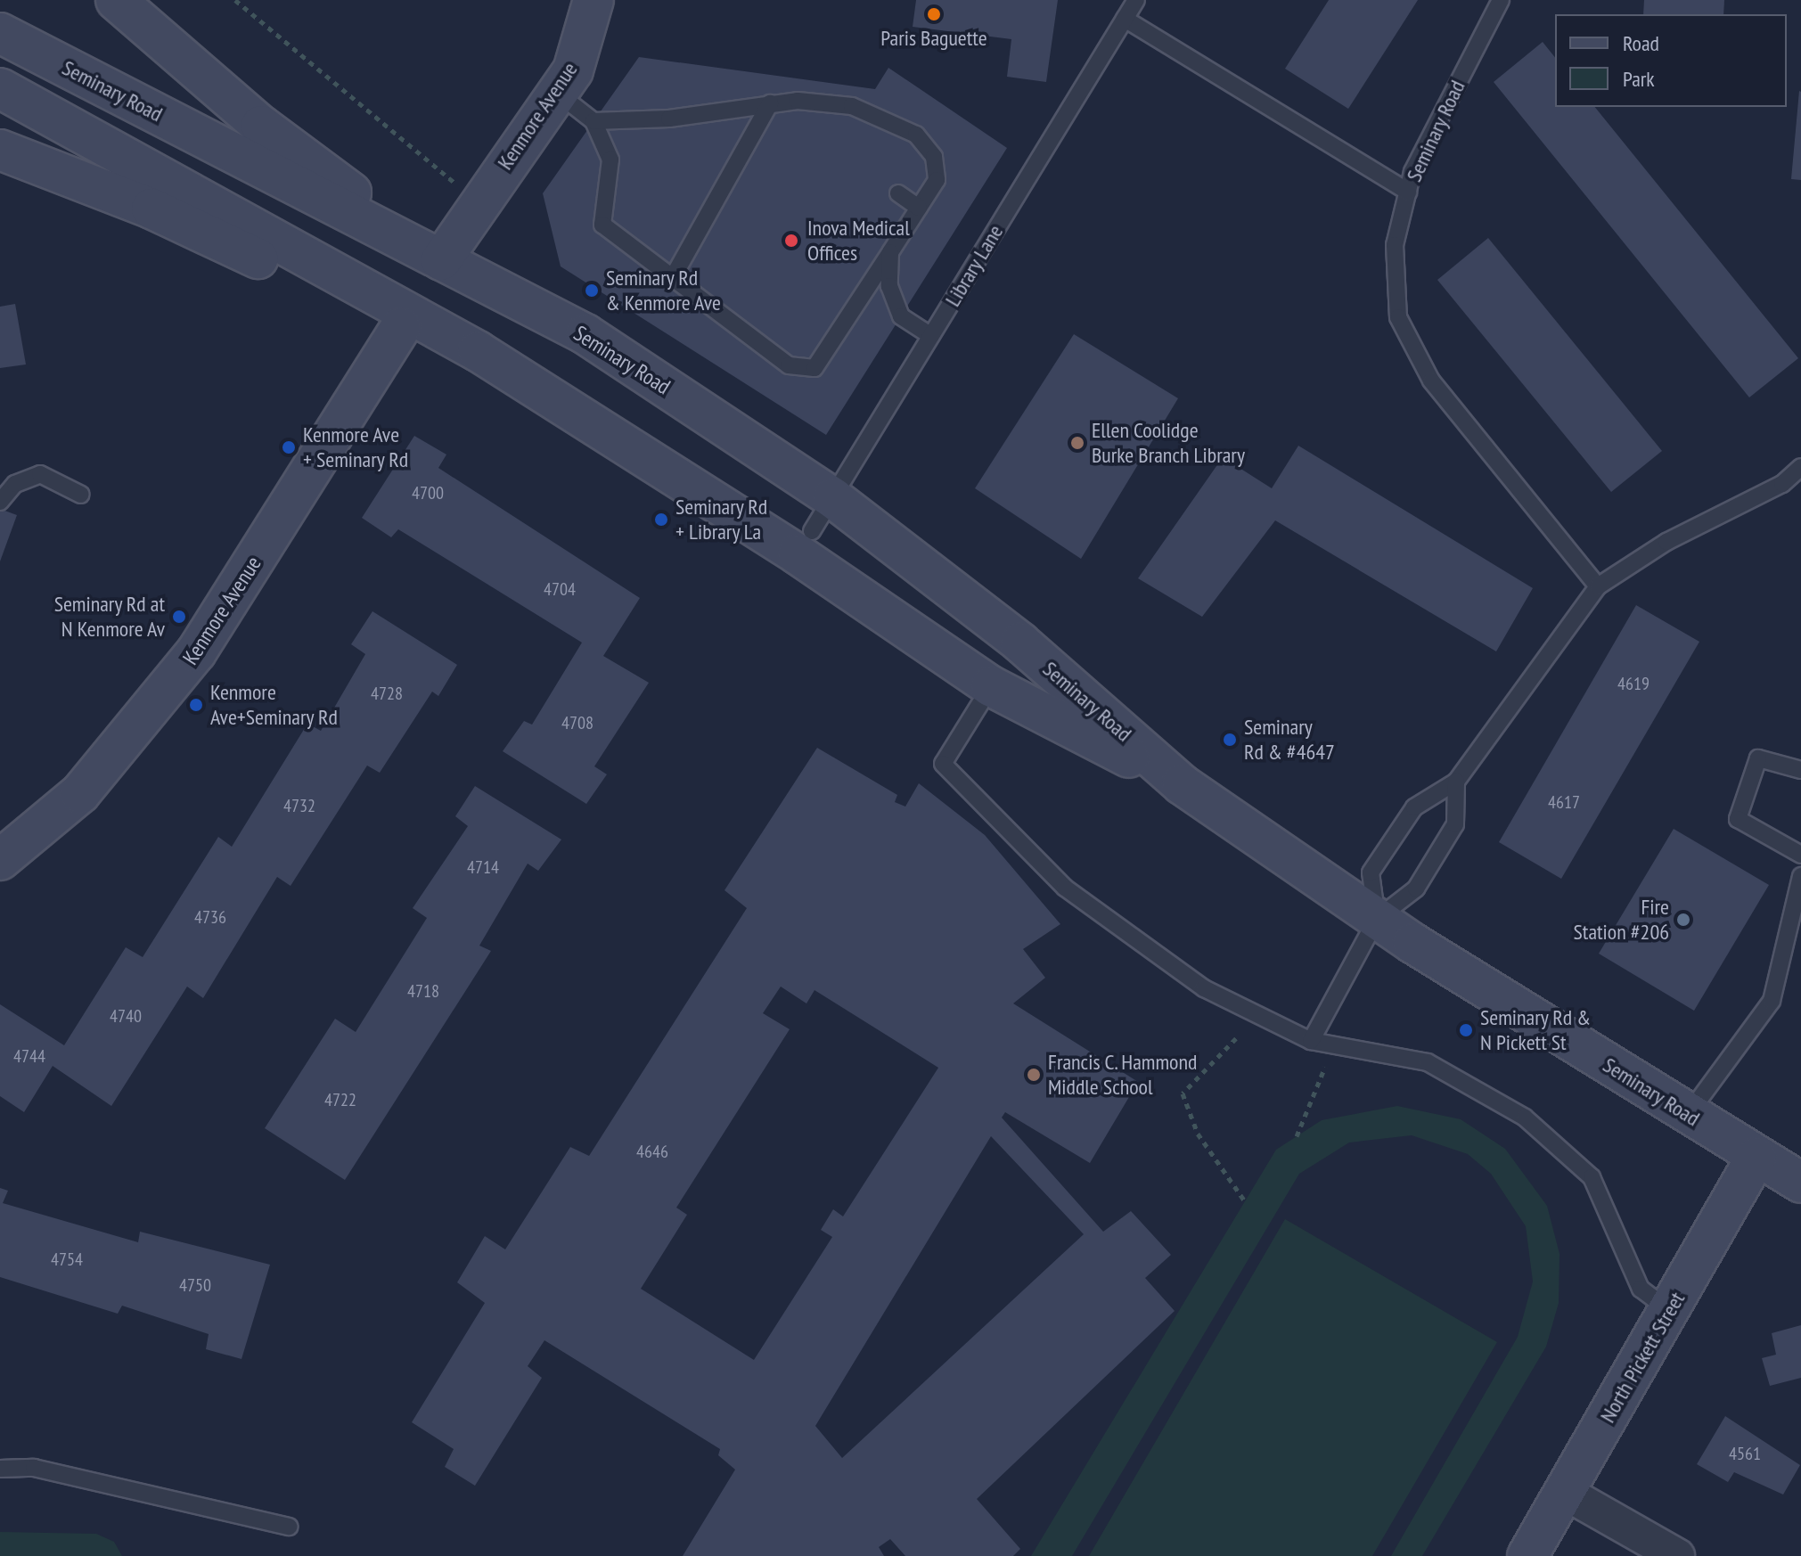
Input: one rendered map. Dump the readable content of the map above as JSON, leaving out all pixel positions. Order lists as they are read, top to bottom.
{
  "streets": {
    "main road": ["Seminary Road", "Kenmore Avenue", "North Pickett Street"],
    "lane": ["Library Lane"]
  },
  "crossings": [
    ["Seminary Road", "Kenmore Avenue"],
    ["Seminary Road", "Library Lane"],
    ["Seminary Road", "North Pickett Street"]
  ],
  "places": [
    "Paris Baguette",
    "Inova Medical Offices",
    "Seminary Rd & Kenmore Ave",
    "Ellen Coolidge Burke Branch Library",
    "Kenmore Ave + Seminary Rd",
    "Seminary Rd + Library La",
    "Seminary Rd at N Kenmore Av",
    "Kenmore Ave+Seminary Rd",
    "Seminary Rd & #4647",
    "Fire Station #206",
    "Seminary Rd & N Pickett St",
    "Francis C. Hammond Middle School"
  ],
  "house_numbers": [
    "4700",
    "4704",
    "4619",
    "4728",
    "4708",
    "4617",
    "4732",
    "4714",
    "4736",
    "4718",
    "4740",
    "4744",
    "4722",
    "4646",
    "4754",
    "4750",
    "4561"
  ],
  "legend": ["Road", "Park"]
}
